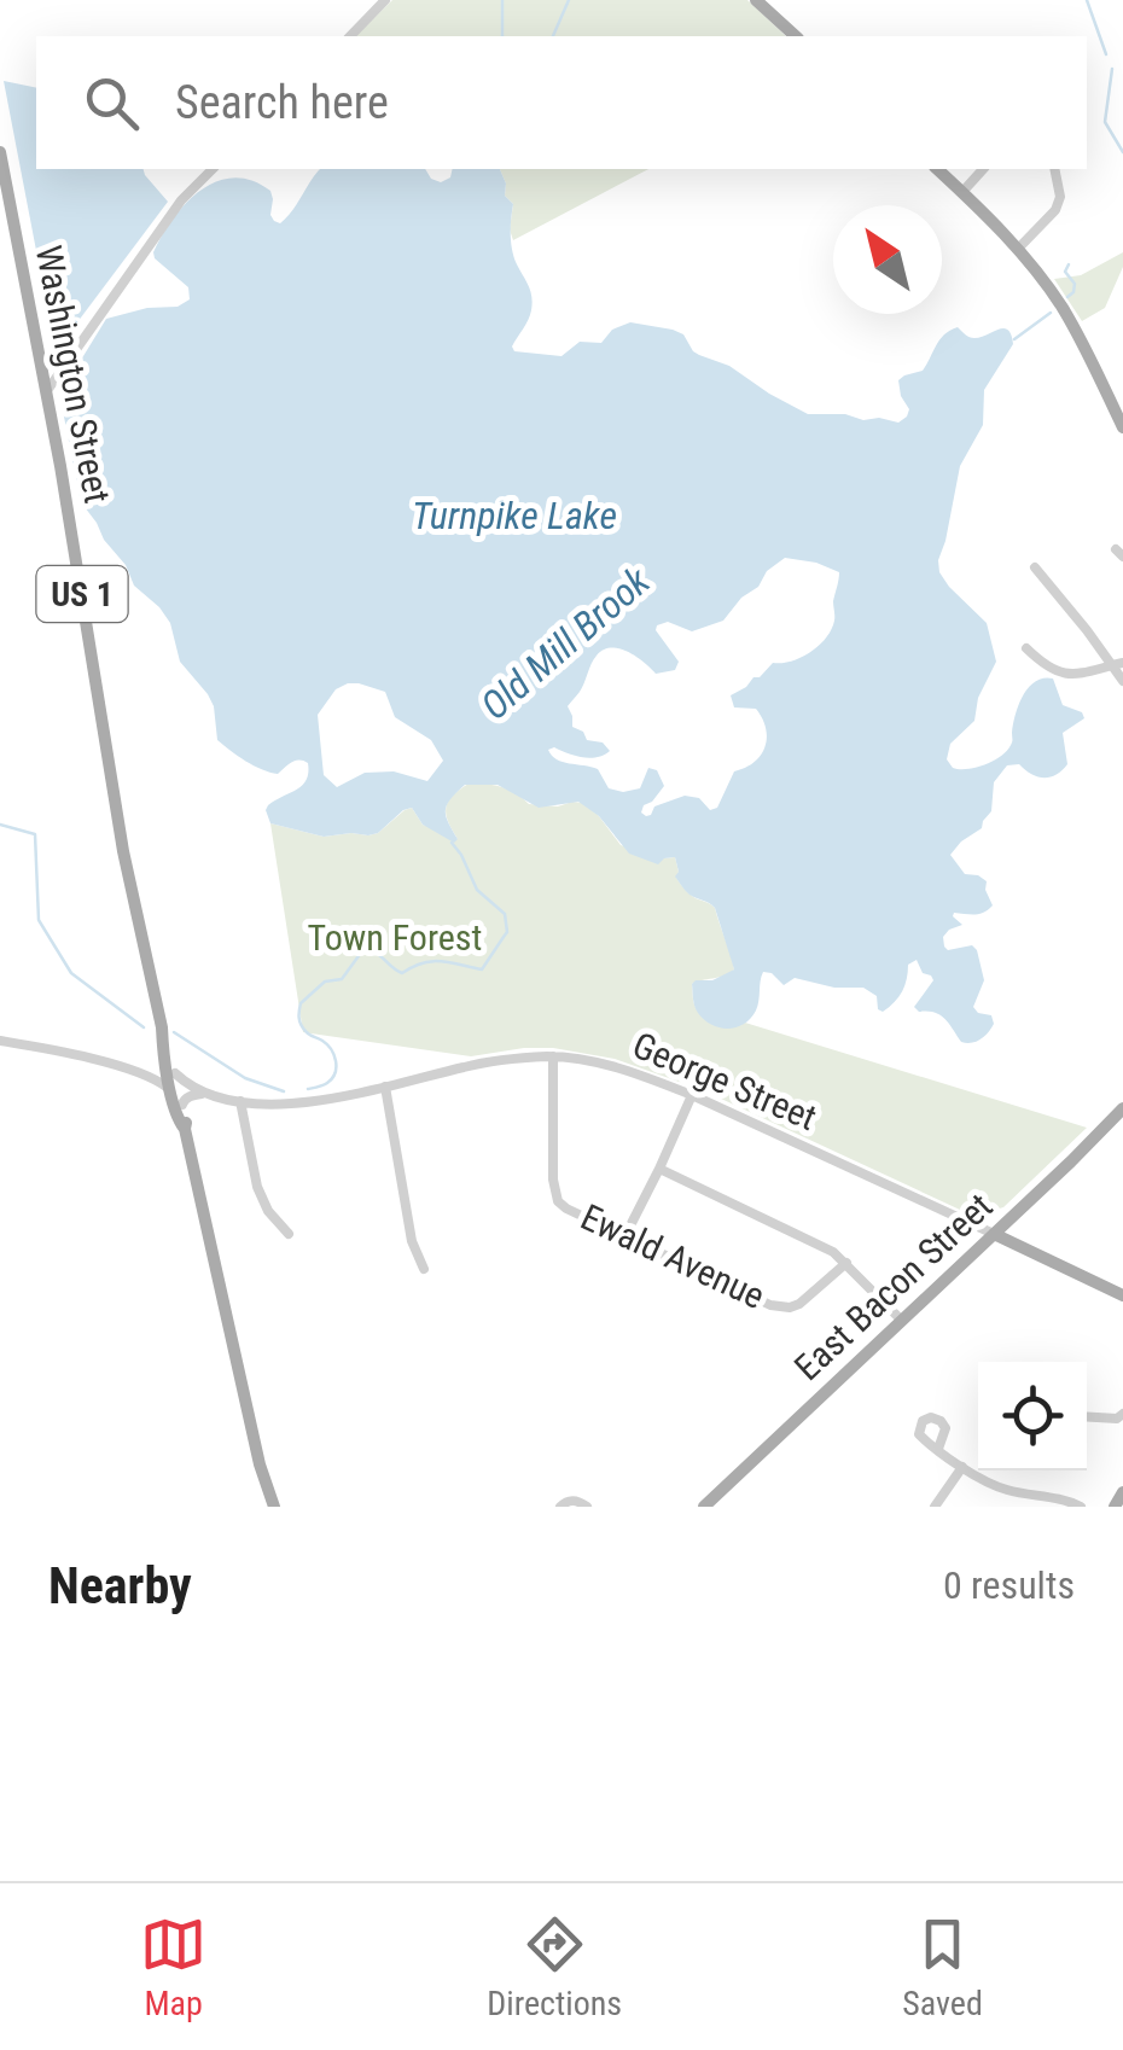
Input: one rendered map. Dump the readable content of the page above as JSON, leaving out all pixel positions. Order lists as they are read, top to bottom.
{
  "streets": {
    "main road": [
      "Washington Street",
      "US 1",
      "George Street",
      "East Bacon Street"
    ],
    "street": ["Ewald Avenue"]
  },
  "crossings": [
    ["Washington Street", "George Street"],
    ["George Street", "Ewald Avenue"],
    ["George Street", "East Bacon Street"]
  ],
  "water": ["Turnpike Lake", "Old Mill Brook"],
  "parks": ["Town Forest"],
  "north": "top left",
  "page": {
    "search": "Search here",
    "heading": ["Nearby", "0 results"],
    "nav": ["Map", "Directions", "Saved"]
  }
}
